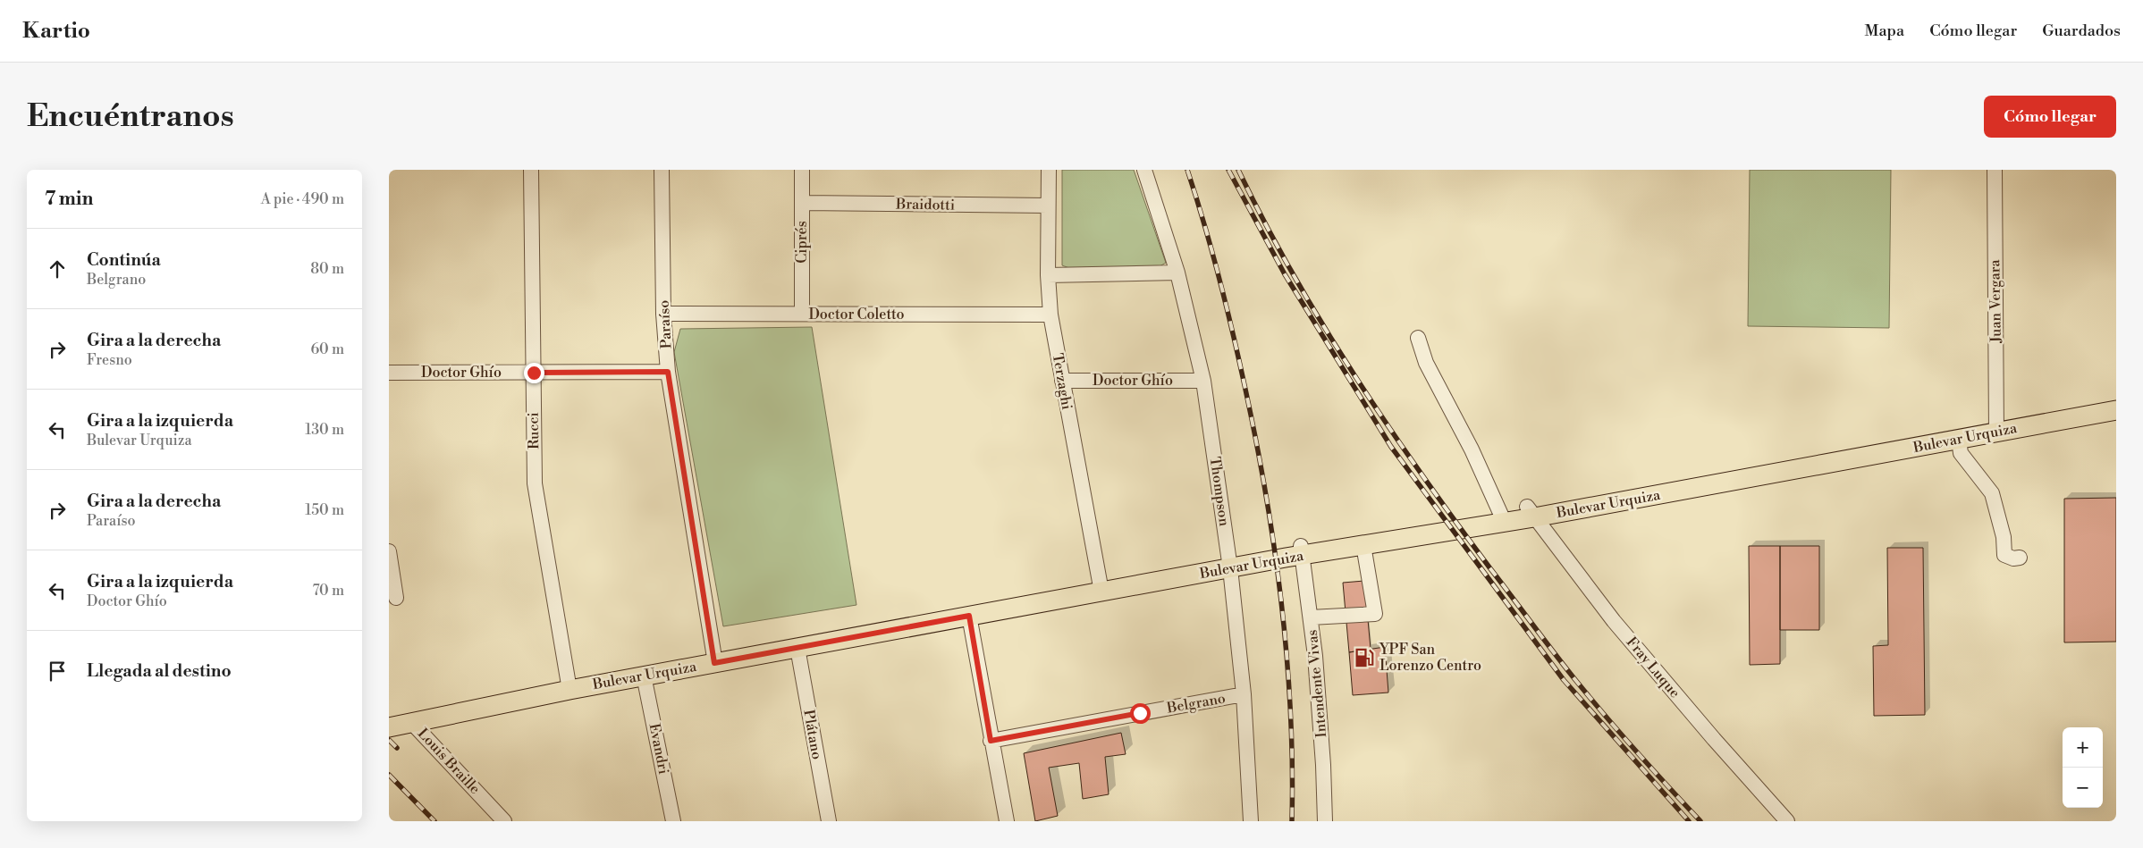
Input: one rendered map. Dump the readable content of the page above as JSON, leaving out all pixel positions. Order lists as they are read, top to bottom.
{
  "streets": {
    "main road": ["Bulevar Urquiza"],
    "street": [
      "Braidotti",
      "Ciprés",
      "Juan Vergara",
      "Doctor Coletto",
      "Paraíso",
      "Doctor Ghío",
      "Terzaghi",
      "Rucci",
      "Thompson",
      "Fray Luque",
      "Intendente Vivas",
      "Belgrano",
      "Plátano",
      "Evandri",
      "Louis Braille"
    ]
  },
  "crossings": [
    ["Braidotti", "Ciprés"],
    ["Braidotti", "Terzaghi"],
    ["Ciprés", "Doctor Coletto"],
    ["Juan Vergara", "Bulevar Urquiza"],
    ["Doctor Coletto", "Paraíso"],
    ["Doctor Coletto", "Terzaghi"],
    ["Paraíso", "Doctor Ghío"],
    ["Paraíso", "Bulevar Urquiza"],
    ["Doctor Ghío", "Terzaghi"],
    ["Doctor Ghío", "Rucci"],
    ["Doctor Ghío", "Thompson"],
    ["Terzaghi", "Bulevar Urquiza"],
    ["Rucci", "Bulevar Urquiza"],
    ["Bulevar Urquiza", "Thompson"],
    ["Bulevar Urquiza", "Fray Luque"],
    ["Bulevar Urquiza", "Intendente Vivas"],
    ["Bulevar Urquiza", "Plátano"],
    ["Bulevar Urquiza", "Evandri"],
    ["Bulevar Urquiza", "Louis Braille"],
    ["Thompson", "Belgrano"]
  ],
  "places": {
    "fuel station": ["YPF San Lorenzo Centro"]
  },
  "page": {
    "header": "Kartio",
    "nav": ["Mapa", "Cómo llegar", "Guardados"],
    "buttons": "Cómo llegar",
    "title": "Encuéntranos",
    "heading": ["7 min", "A pie · 490 m"],
    "list": [
      ["Continúa", "Belgrano", "80 m"],
      ["Gira a la derecha", "Fresno", "60 m"],
      ["Gira a la izquierda", "Bulevar Urquiza", "130 m"],
      ["Gira a la derecha", "Paraíso", "150 m"],
      ["Gira a la izquierda", "Doctor Ghío", "70 m"],
      "Llegada al destino"
    ],
    "map_buttons": ["+", "−"]
  }
}
